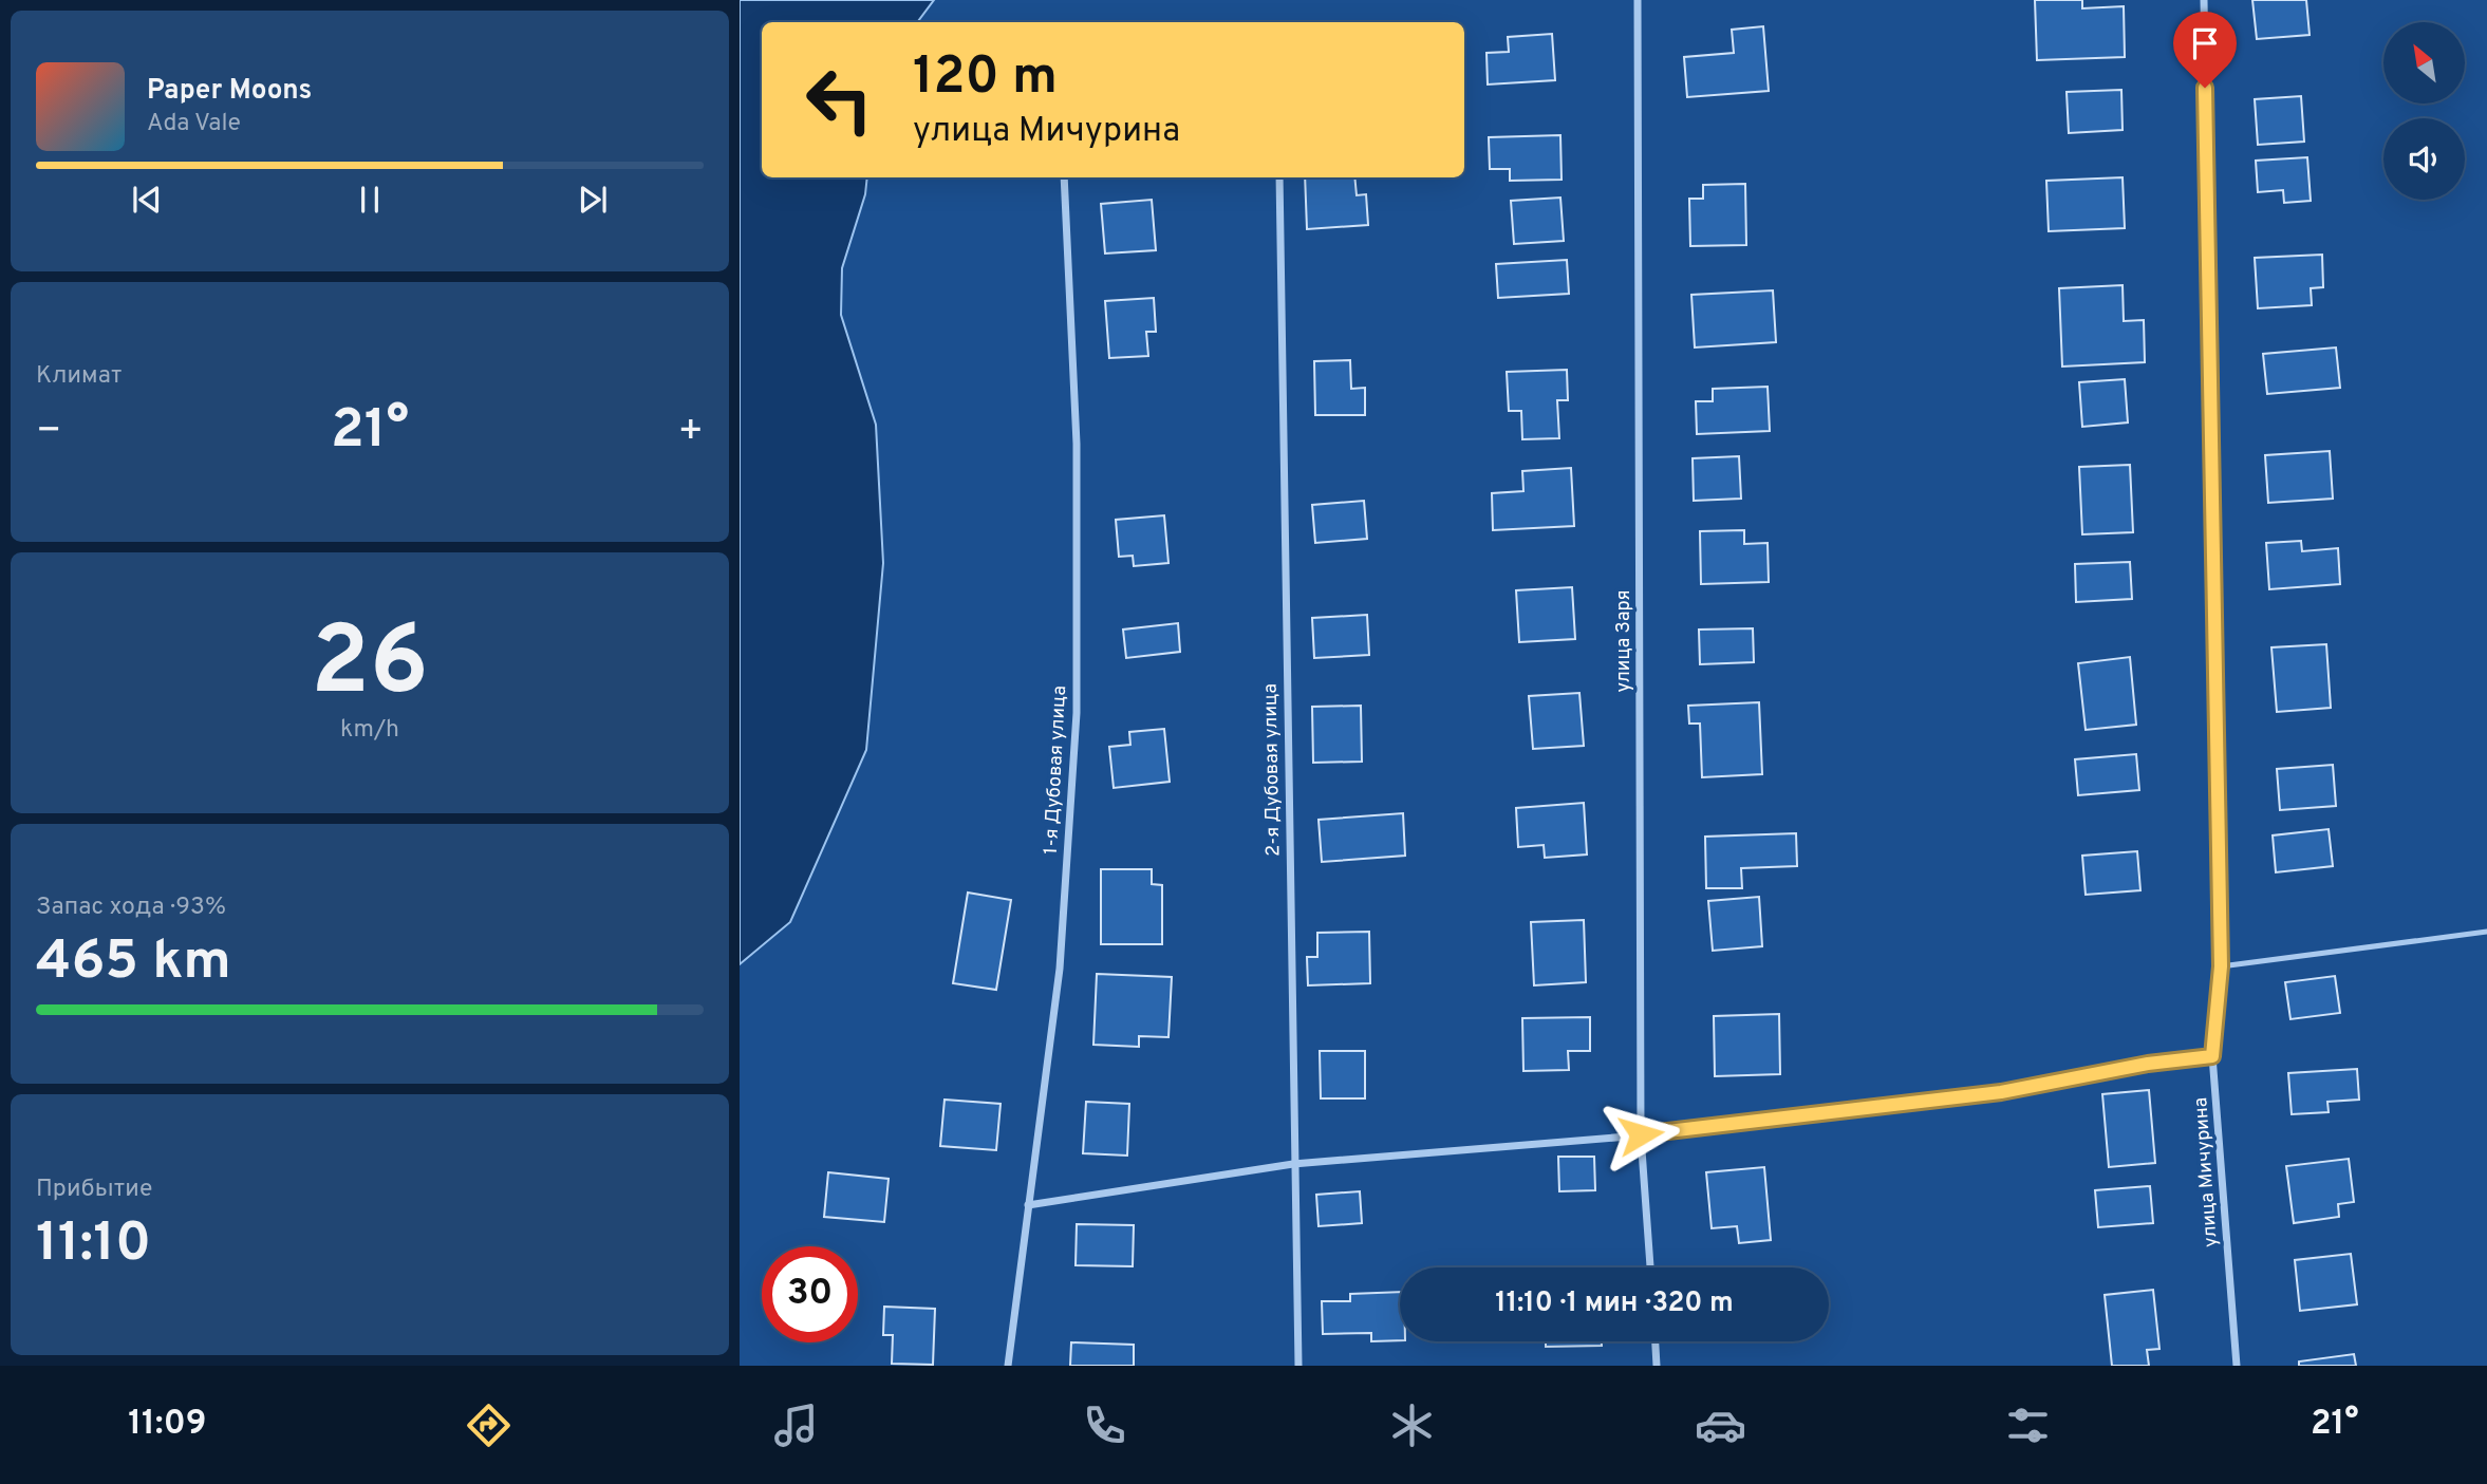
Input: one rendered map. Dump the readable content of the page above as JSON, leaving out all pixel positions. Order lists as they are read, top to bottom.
{
  "streets": {
    "street": [
      "улица Заря",
      "1-я Дубовая улица",
      "2-я Дубовая улица",
      "улица Мичурина"
    ]
  },
  "north": "top left",
  "page": {
    "turn": ["120 m", "улица Мичурина"],
    "song": ["Paper Moons", "Ada Vale"],
    "tile": [
      "Климат",
      ["26", "km/h"],
      ["Запас хода · 93%", "465 km"],
      ["Прибытие", "11:10"]
    ],
    "heat": ["−", "21°", "+"],
    "limit": "30",
    "trip": "11:10 · 1 мин · 320 m",
    "tabs": ["11:09", "21°"]
  }
}
